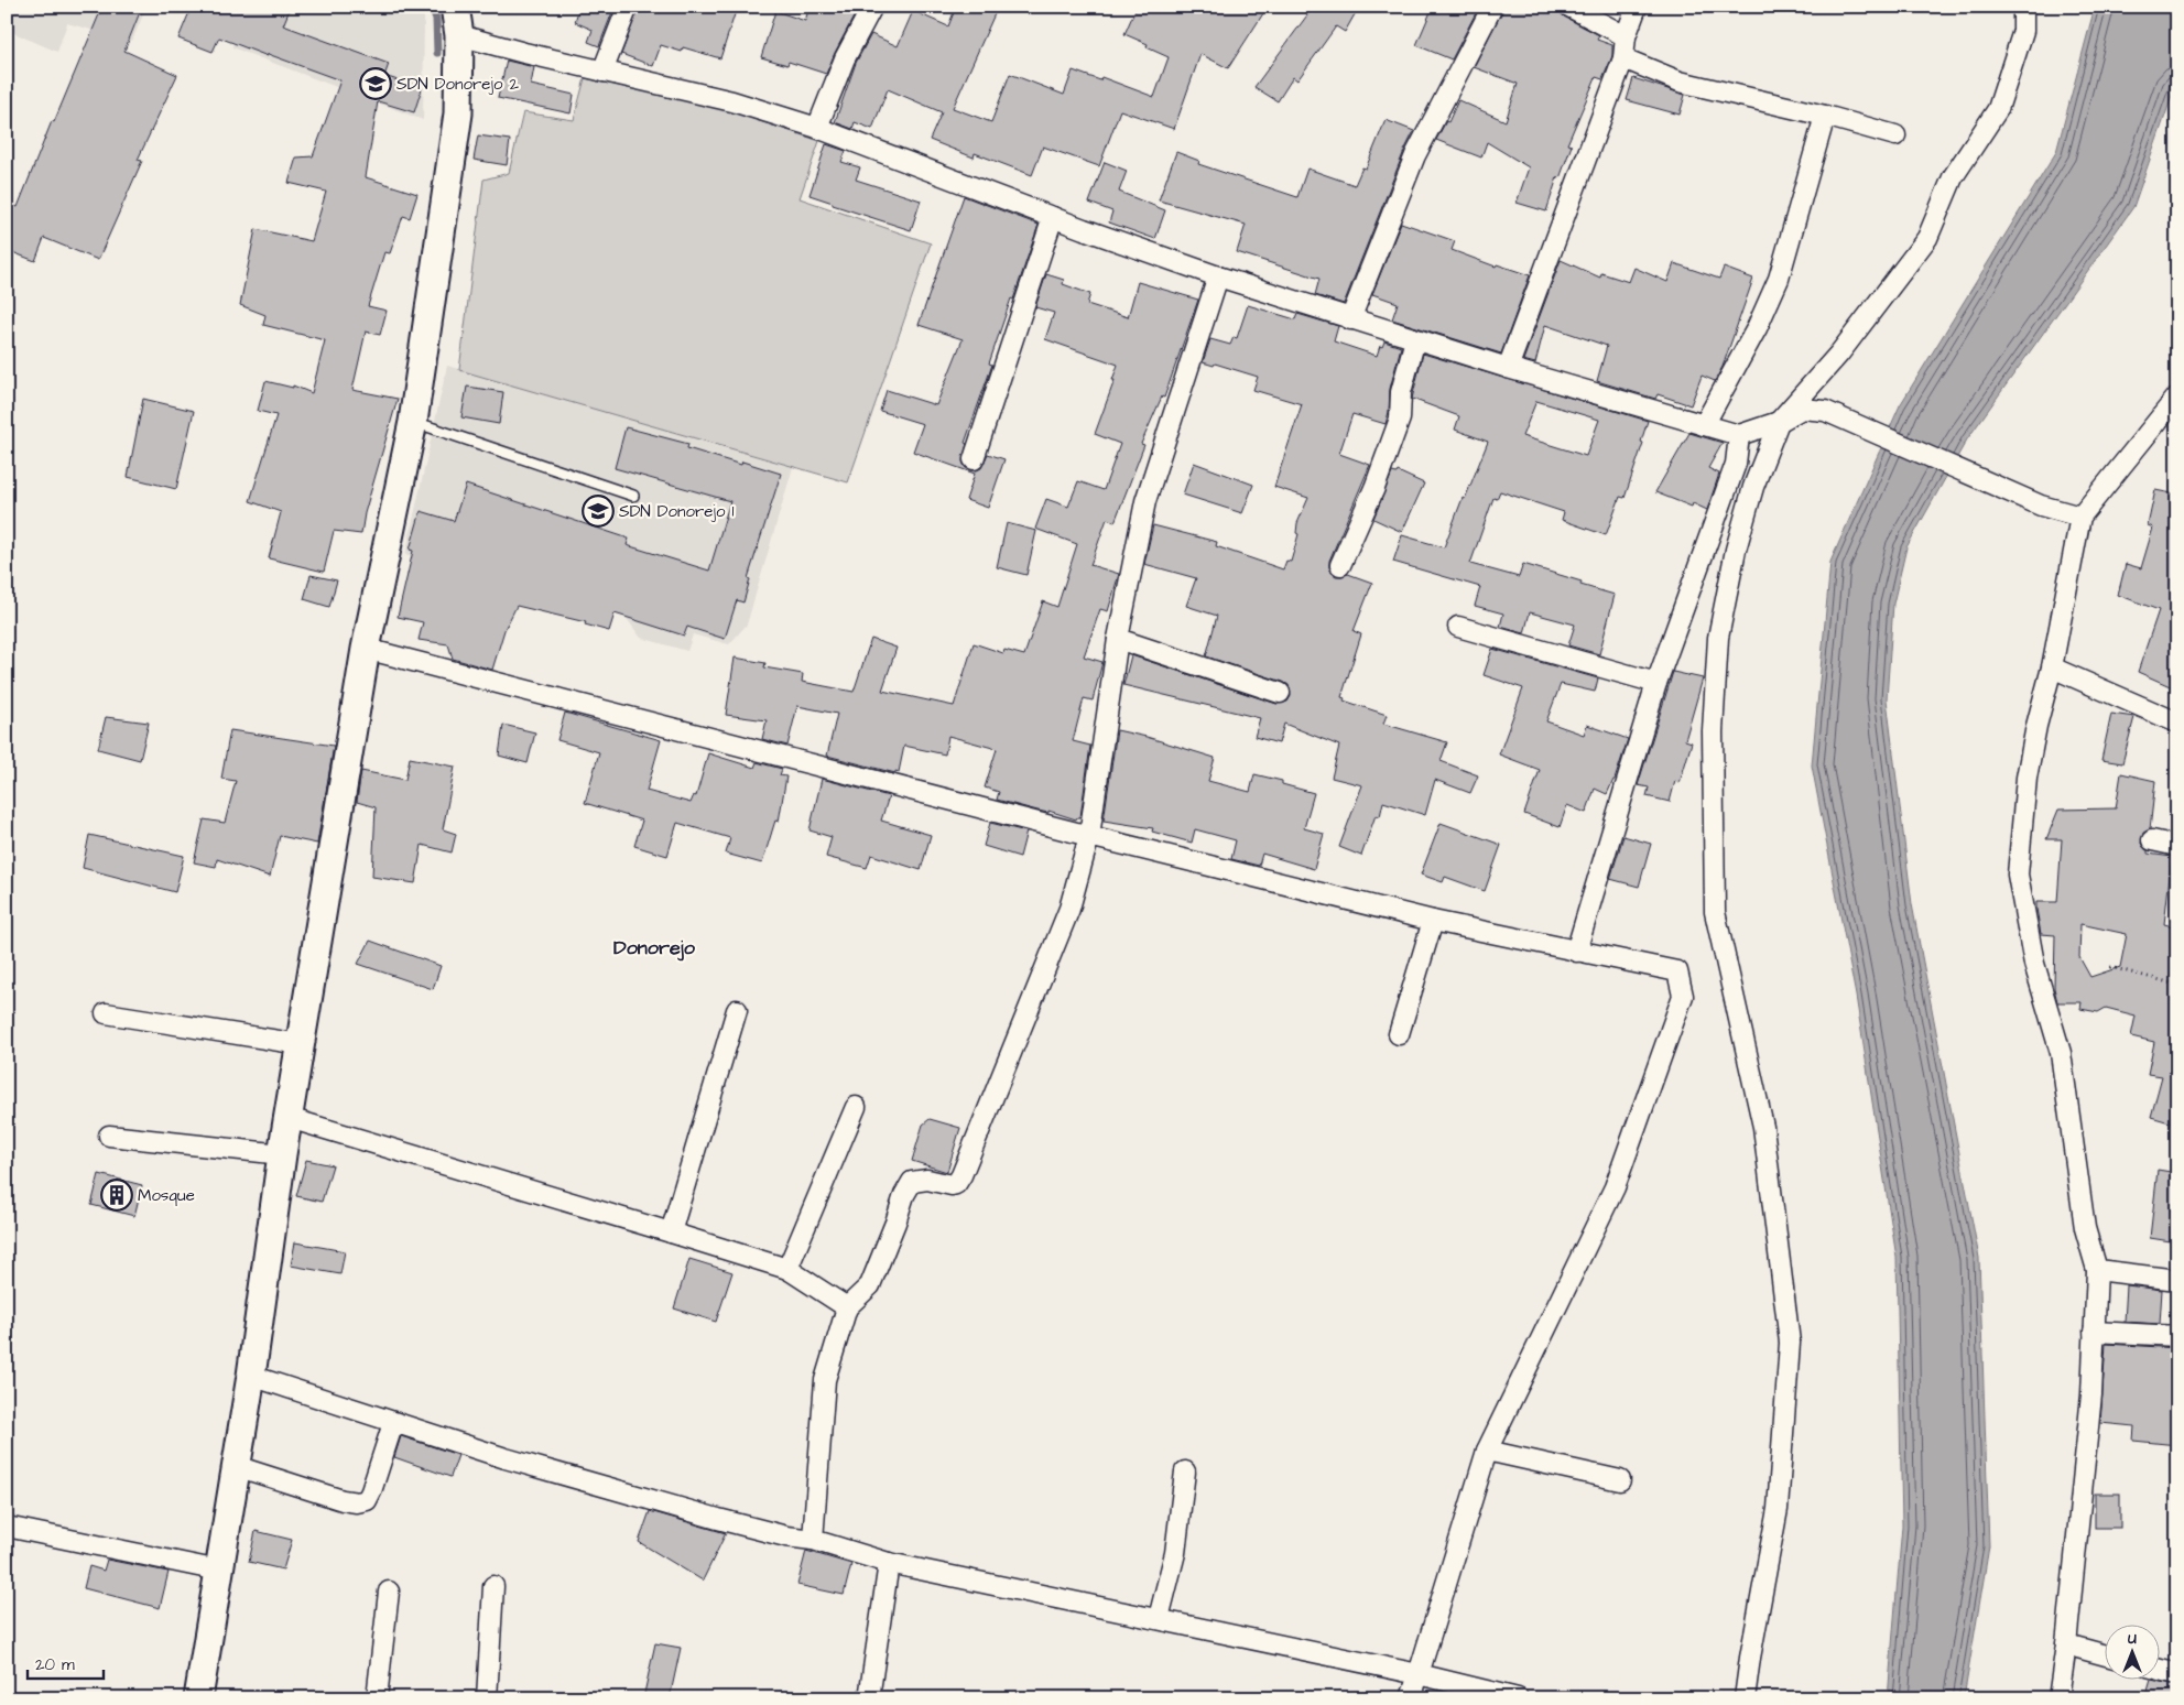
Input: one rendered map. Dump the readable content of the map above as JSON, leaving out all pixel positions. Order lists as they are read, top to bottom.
{
  "districts": ["Donorejo"],
  "places": {
    "school or university": ["SDN Donorejo 2", "SDN Donorejo 1"],
    "building": ["Mosque"]
  },
  "scale_bar": "20 m",
  "north": "top"
}
